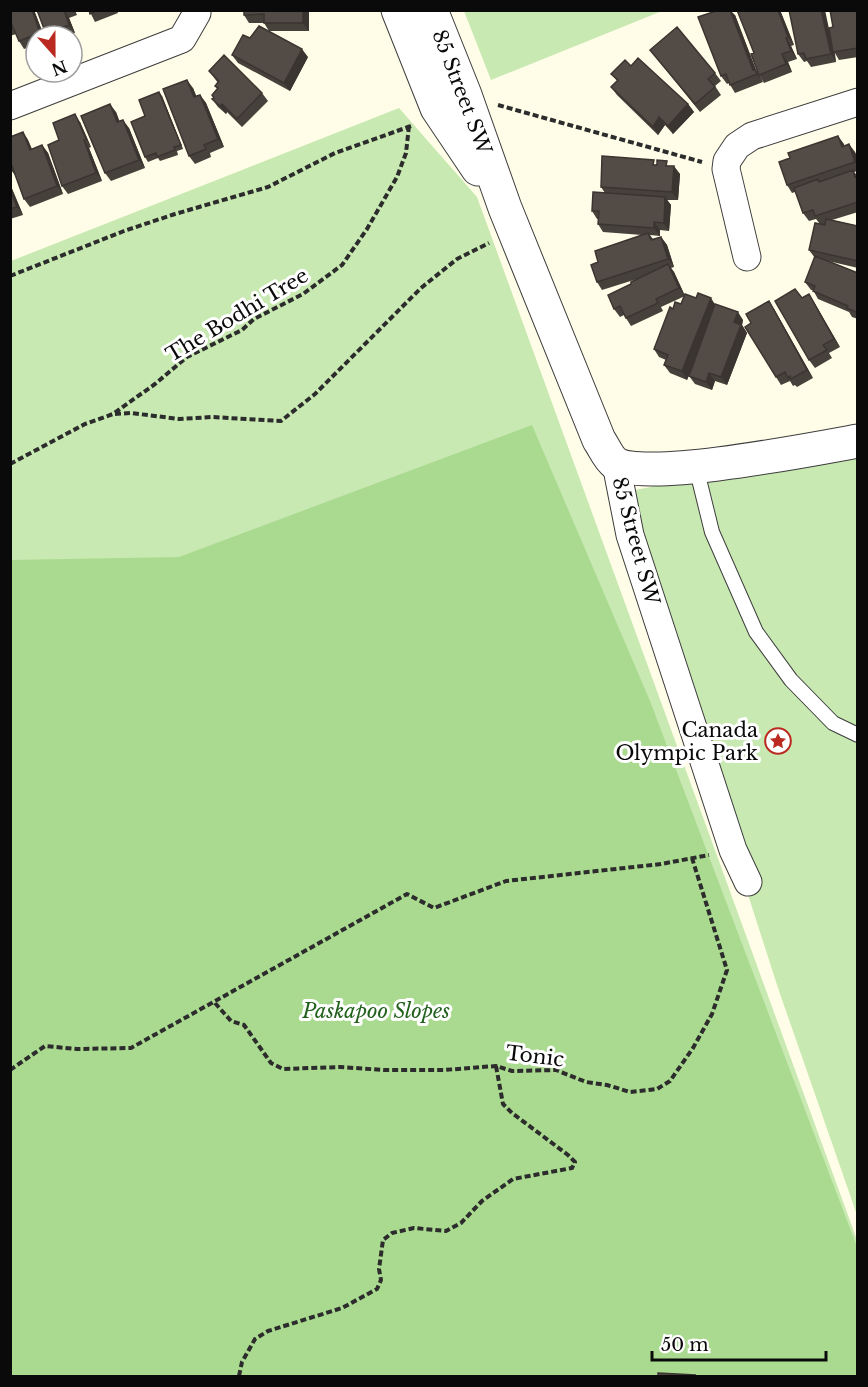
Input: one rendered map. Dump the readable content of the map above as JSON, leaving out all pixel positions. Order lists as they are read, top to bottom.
{
  "streets": {
    "street": ["85 Street SW"],
    "path": ["The Bodhi Tree", "Tonic"]
  },
  "parks": ["Paskapoo Slopes"],
  "places": {
    "place": ["Canada Olympic Park"]
  },
  "scale_bar": "50 m",
  "north": "bottom"
}
